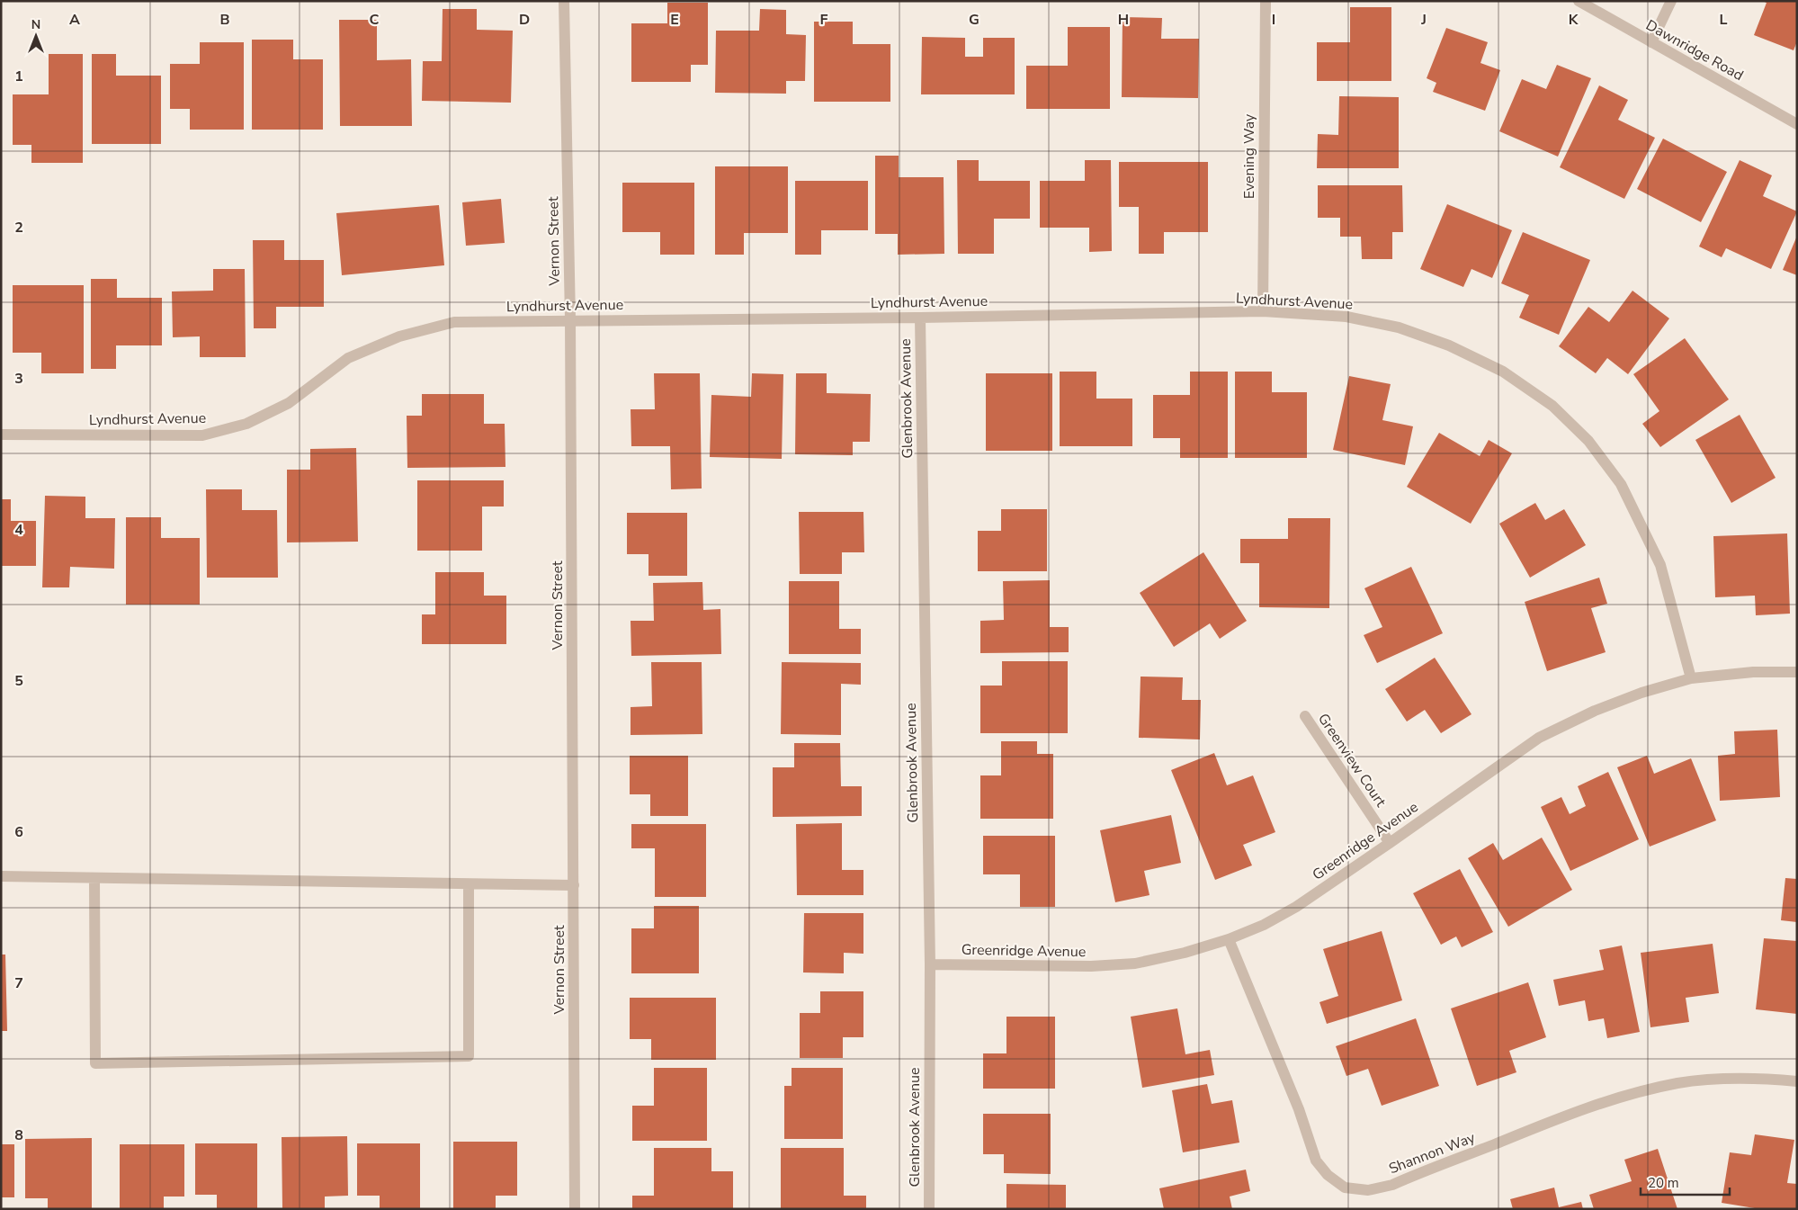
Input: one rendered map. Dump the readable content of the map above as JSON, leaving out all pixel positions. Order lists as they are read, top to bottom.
{
  "streets": {
    "street": [
      "Dawnridge Road",
      "Evening Way",
      "Vernon Street",
      "Lyndhurst Avenue",
      "Glenbrook Avenue",
      "Greenview Court",
      "Greenridge Avenue",
      "Shannon Way"
    ]
  },
  "crossings": [
    ["Evening Way", "Lyndhurst Avenue"],
    ["Vernon Street", "Lyndhurst Avenue"],
    ["Lyndhurst Avenue", "Glenbrook Avenue"],
    ["Lyndhurst Avenue", "Greenridge Avenue"],
    ["Glenbrook Avenue", "Greenridge Avenue"],
    ["Greenview Court", "Greenridge Avenue"],
    ["Greenridge Avenue", "Shannon Way"]
  ],
  "scale_bar": "20 m",
  "north": "top",
  "grid": {
    "columns": [
      "A",
      "B",
      "C",
      "D",
      "E",
      "F",
      "G",
      "H",
      "I",
      "J",
      "K",
      "L"
    ],
    "rows": [
      "1",
      "2",
      "3",
      "4",
      "5",
      "6",
      "7",
      "8"
    ]
  }
}
